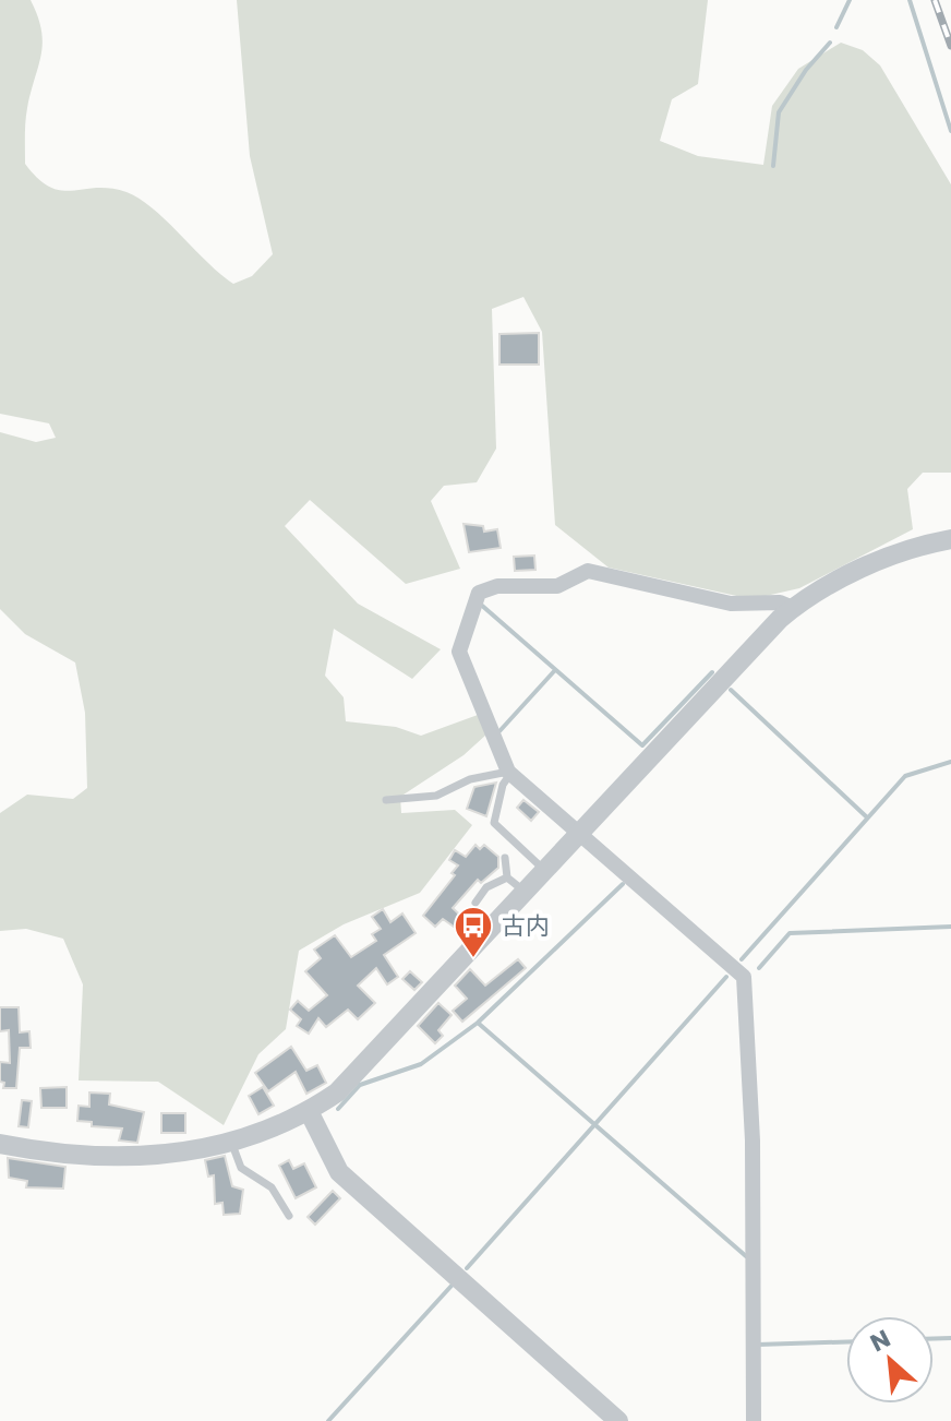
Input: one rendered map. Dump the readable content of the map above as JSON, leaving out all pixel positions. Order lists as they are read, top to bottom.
{
  "places": {
    "bus stop": ["古内"]
  },
  "north": "top left"
}
